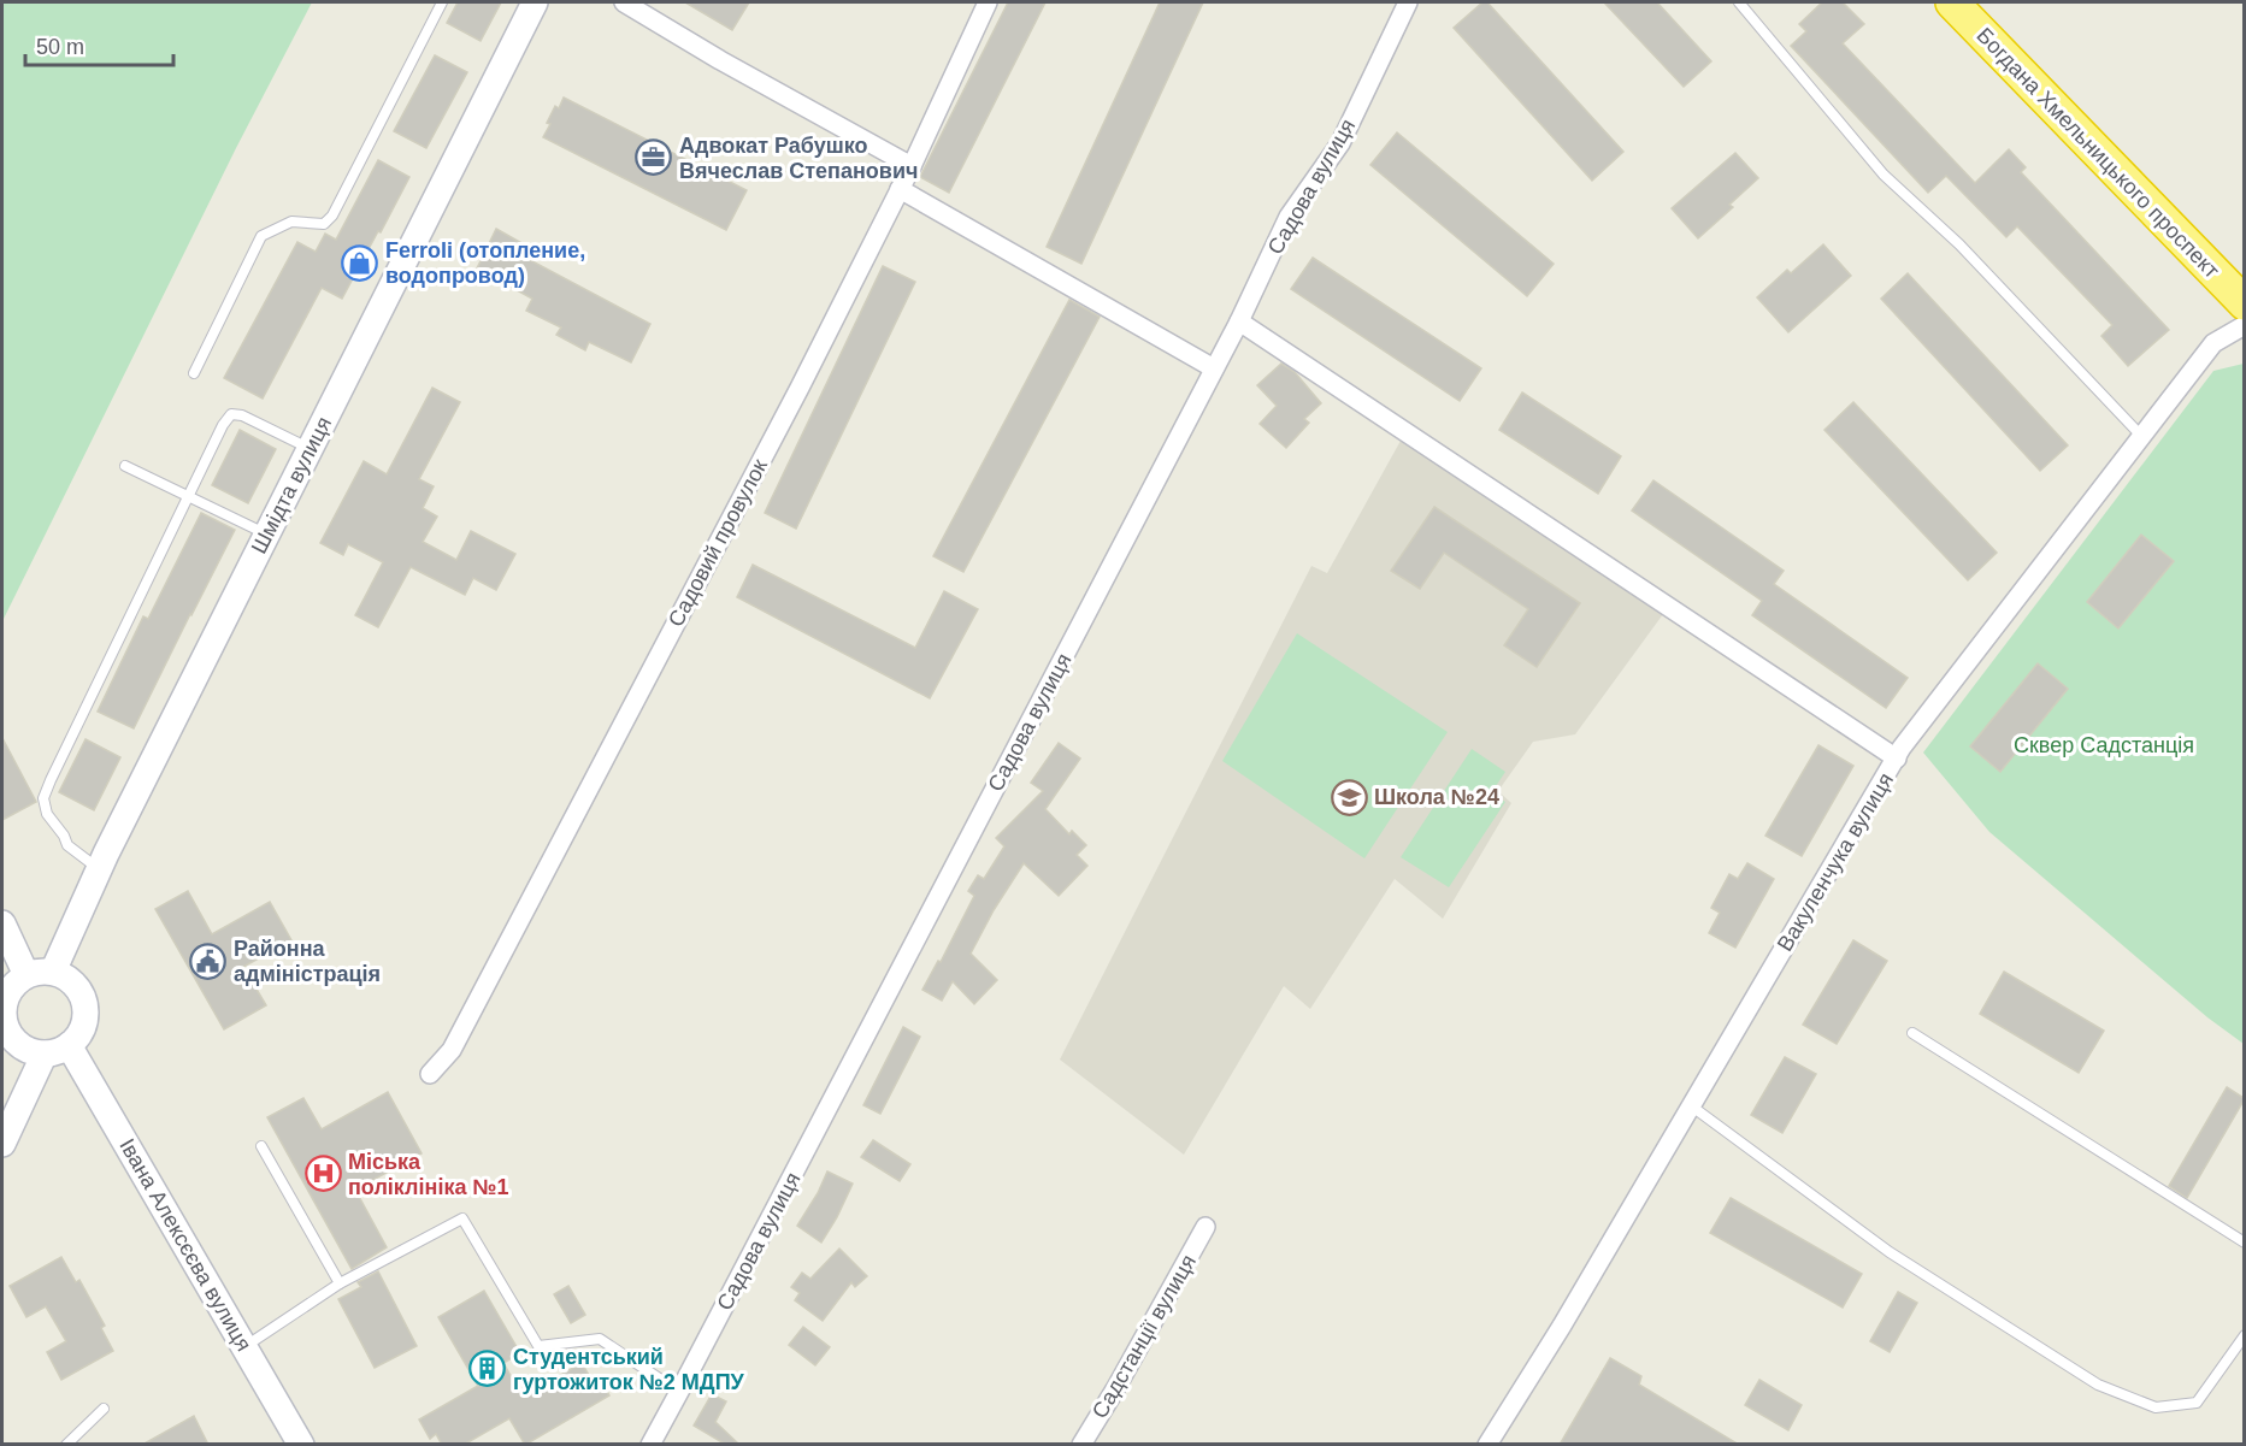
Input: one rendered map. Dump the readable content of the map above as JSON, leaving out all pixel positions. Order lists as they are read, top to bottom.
{
  "streets": {
    "highway": ["Богдана Хмельницького проспект"],
    "street": [
      "Садова вулиця",
      "Шмідта вулиця",
      "Садовий провулок",
      "Вакуленчука вулиця",
      "Івана Алексєєва вулиця",
      "Садстанції вулиця"
    ]
  },
  "crossings": [
    ["Шмідта вулиця", "Івана Алексєєва вулиця"]
  ],
  "parks": ["Сквер Садстанція"],
  "places": {
    "office": ["Адвокат Рабушко Вячеслав Степанович"],
    "shop": ["Ferroli (отопление, водопровод)"],
    "school or university": ["Школа №24"],
    "public building": ["Районна адміністрація"],
    "hospital": ["Міська поліклініка №1"],
    "building": ["Студентський гуртожиток №2 МДПУ"]
  },
  "scale_bar": "50 m"
}
